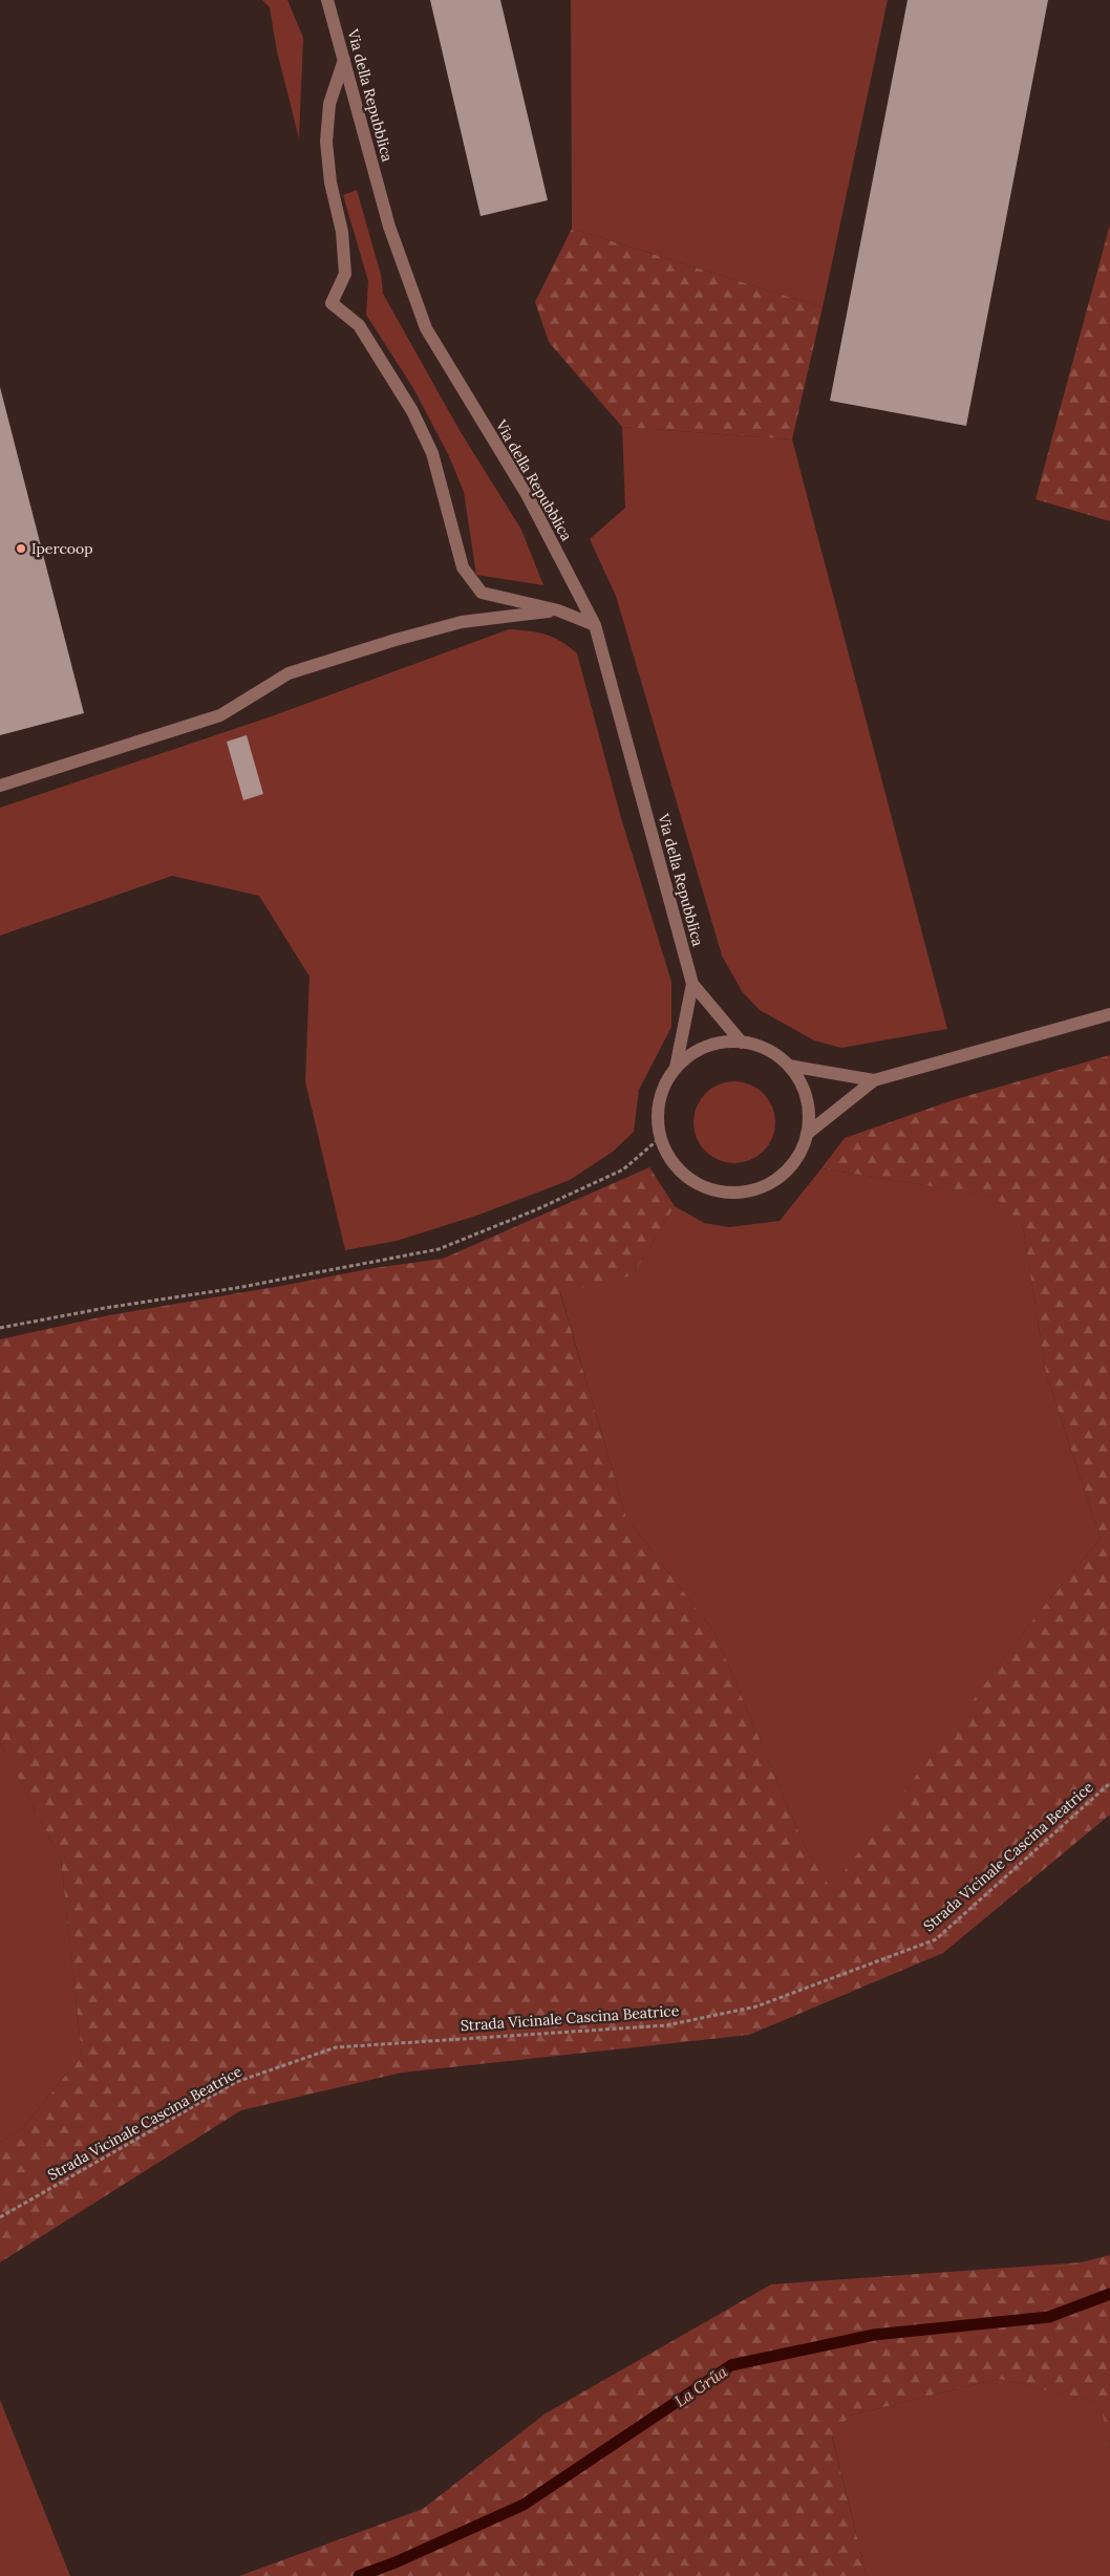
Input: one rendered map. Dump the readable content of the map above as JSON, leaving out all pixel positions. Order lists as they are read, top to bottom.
{
  "streets": {
    "street": ["Via della Repubblica"],
    "path": ["Strada Vicinale Cascina Beatrice"]
  },
  "water": ["La Grűa"],
  "places": ["Ipercoop"]
}
